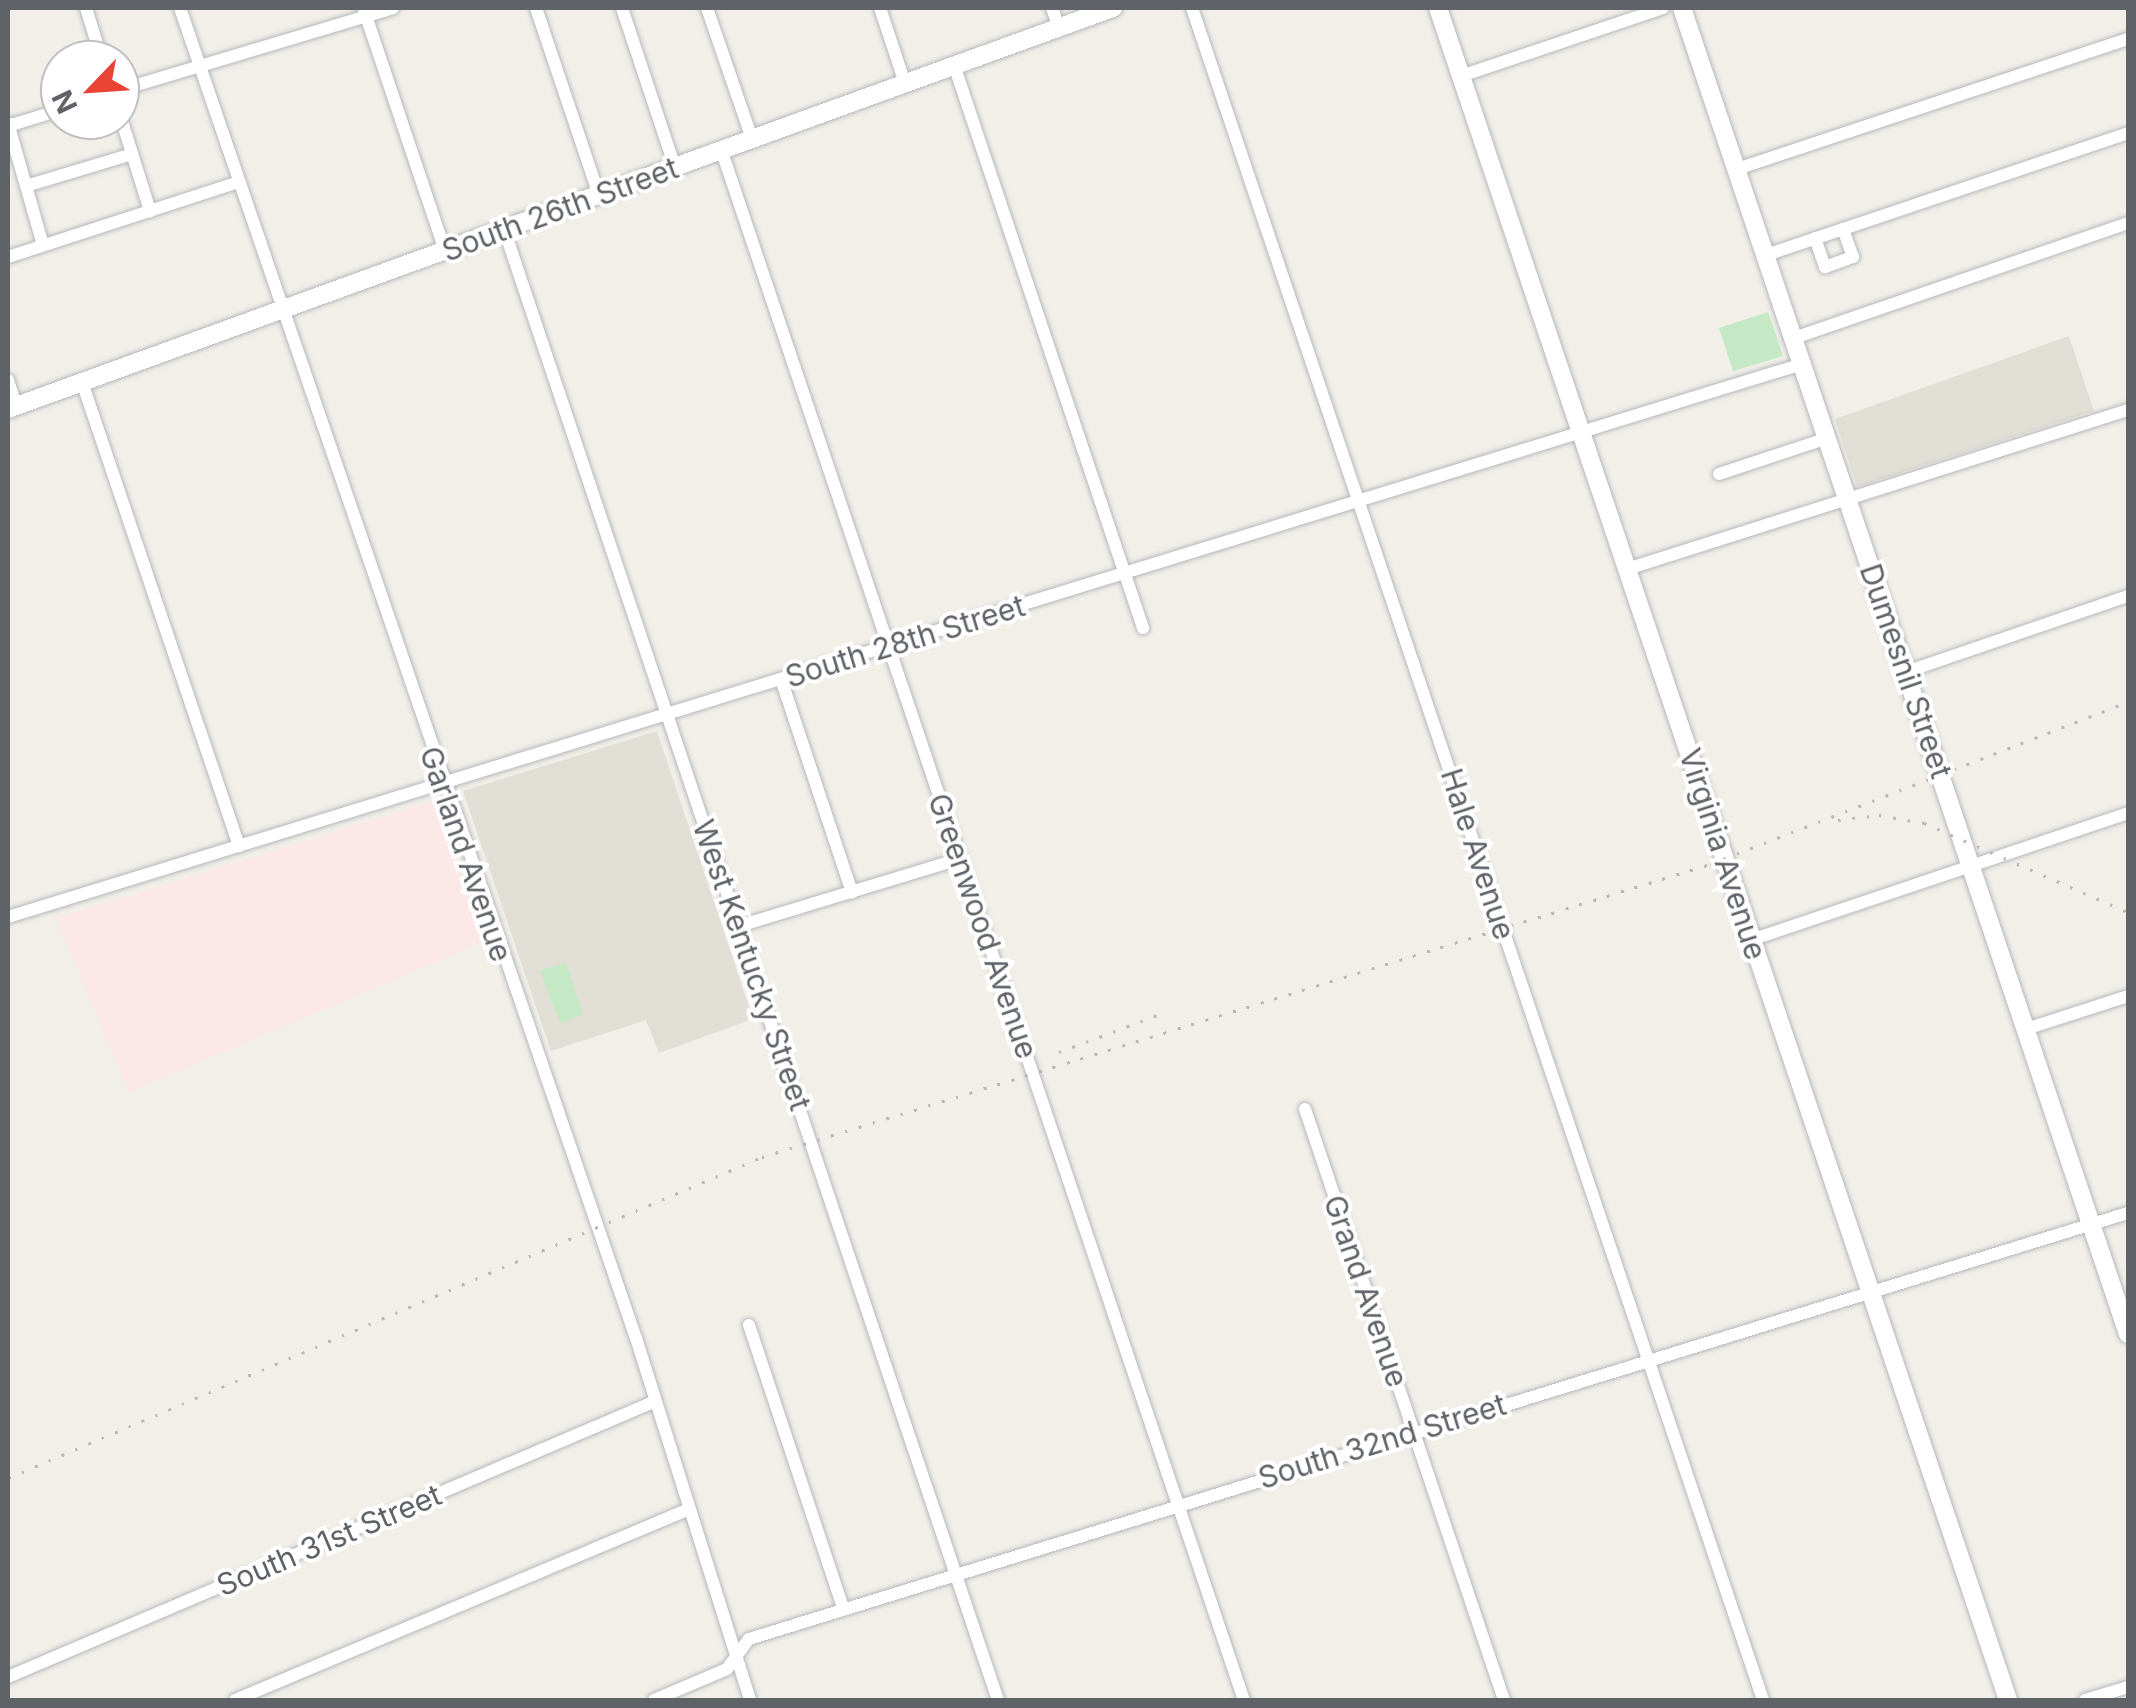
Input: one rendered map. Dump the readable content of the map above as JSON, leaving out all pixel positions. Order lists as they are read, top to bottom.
{
  "streets": {
    "main road": ["South 26th Street", "Dumesnil Street", "Virginia Avenue"],
    "street": [
      "South 28th Street",
      "Garland Avenue",
      "Hale Avenue",
      "Greenwood Avenue",
      "West Kentucky Street",
      "Grand Avenue",
      "South 32nd Street",
      "South 31st Street"
    ]
  },
  "crossings": [
    ["South 26th Street", "Garland Avenue"],
    ["South 26th Street", "Greenwood Avenue"],
    ["South 26th Street", "West Kentucky Street"],
    ["South 28th Street", "Dumesnil Street"],
    ["South 28th Street", "Garland Avenue"],
    ["South 28th Street", "Hale Avenue"],
    ["South 28th Street", "Virginia Avenue"],
    ["South 28th Street", "Greenwood Avenue"],
    ["South 28th Street", "West Kentucky Street"],
    ["Dumesnil Street", "South 32nd Street"],
    ["Garland Avenue", "South 32nd Street"],
    ["Garland Avenue", "South 31st Street"],
    ["Hale Avenue", "South 32nd Street"],
    ["Virginia Avenue", "South 32nd Street"],
    ["Greenwood Avenue", "South 32nd Street"],
    ["West Kentucky Street", "South 32nd Street"],
    ["Grand Avenue", "South 32nd Street"]
  ],
  "north": "bottom left"
}
